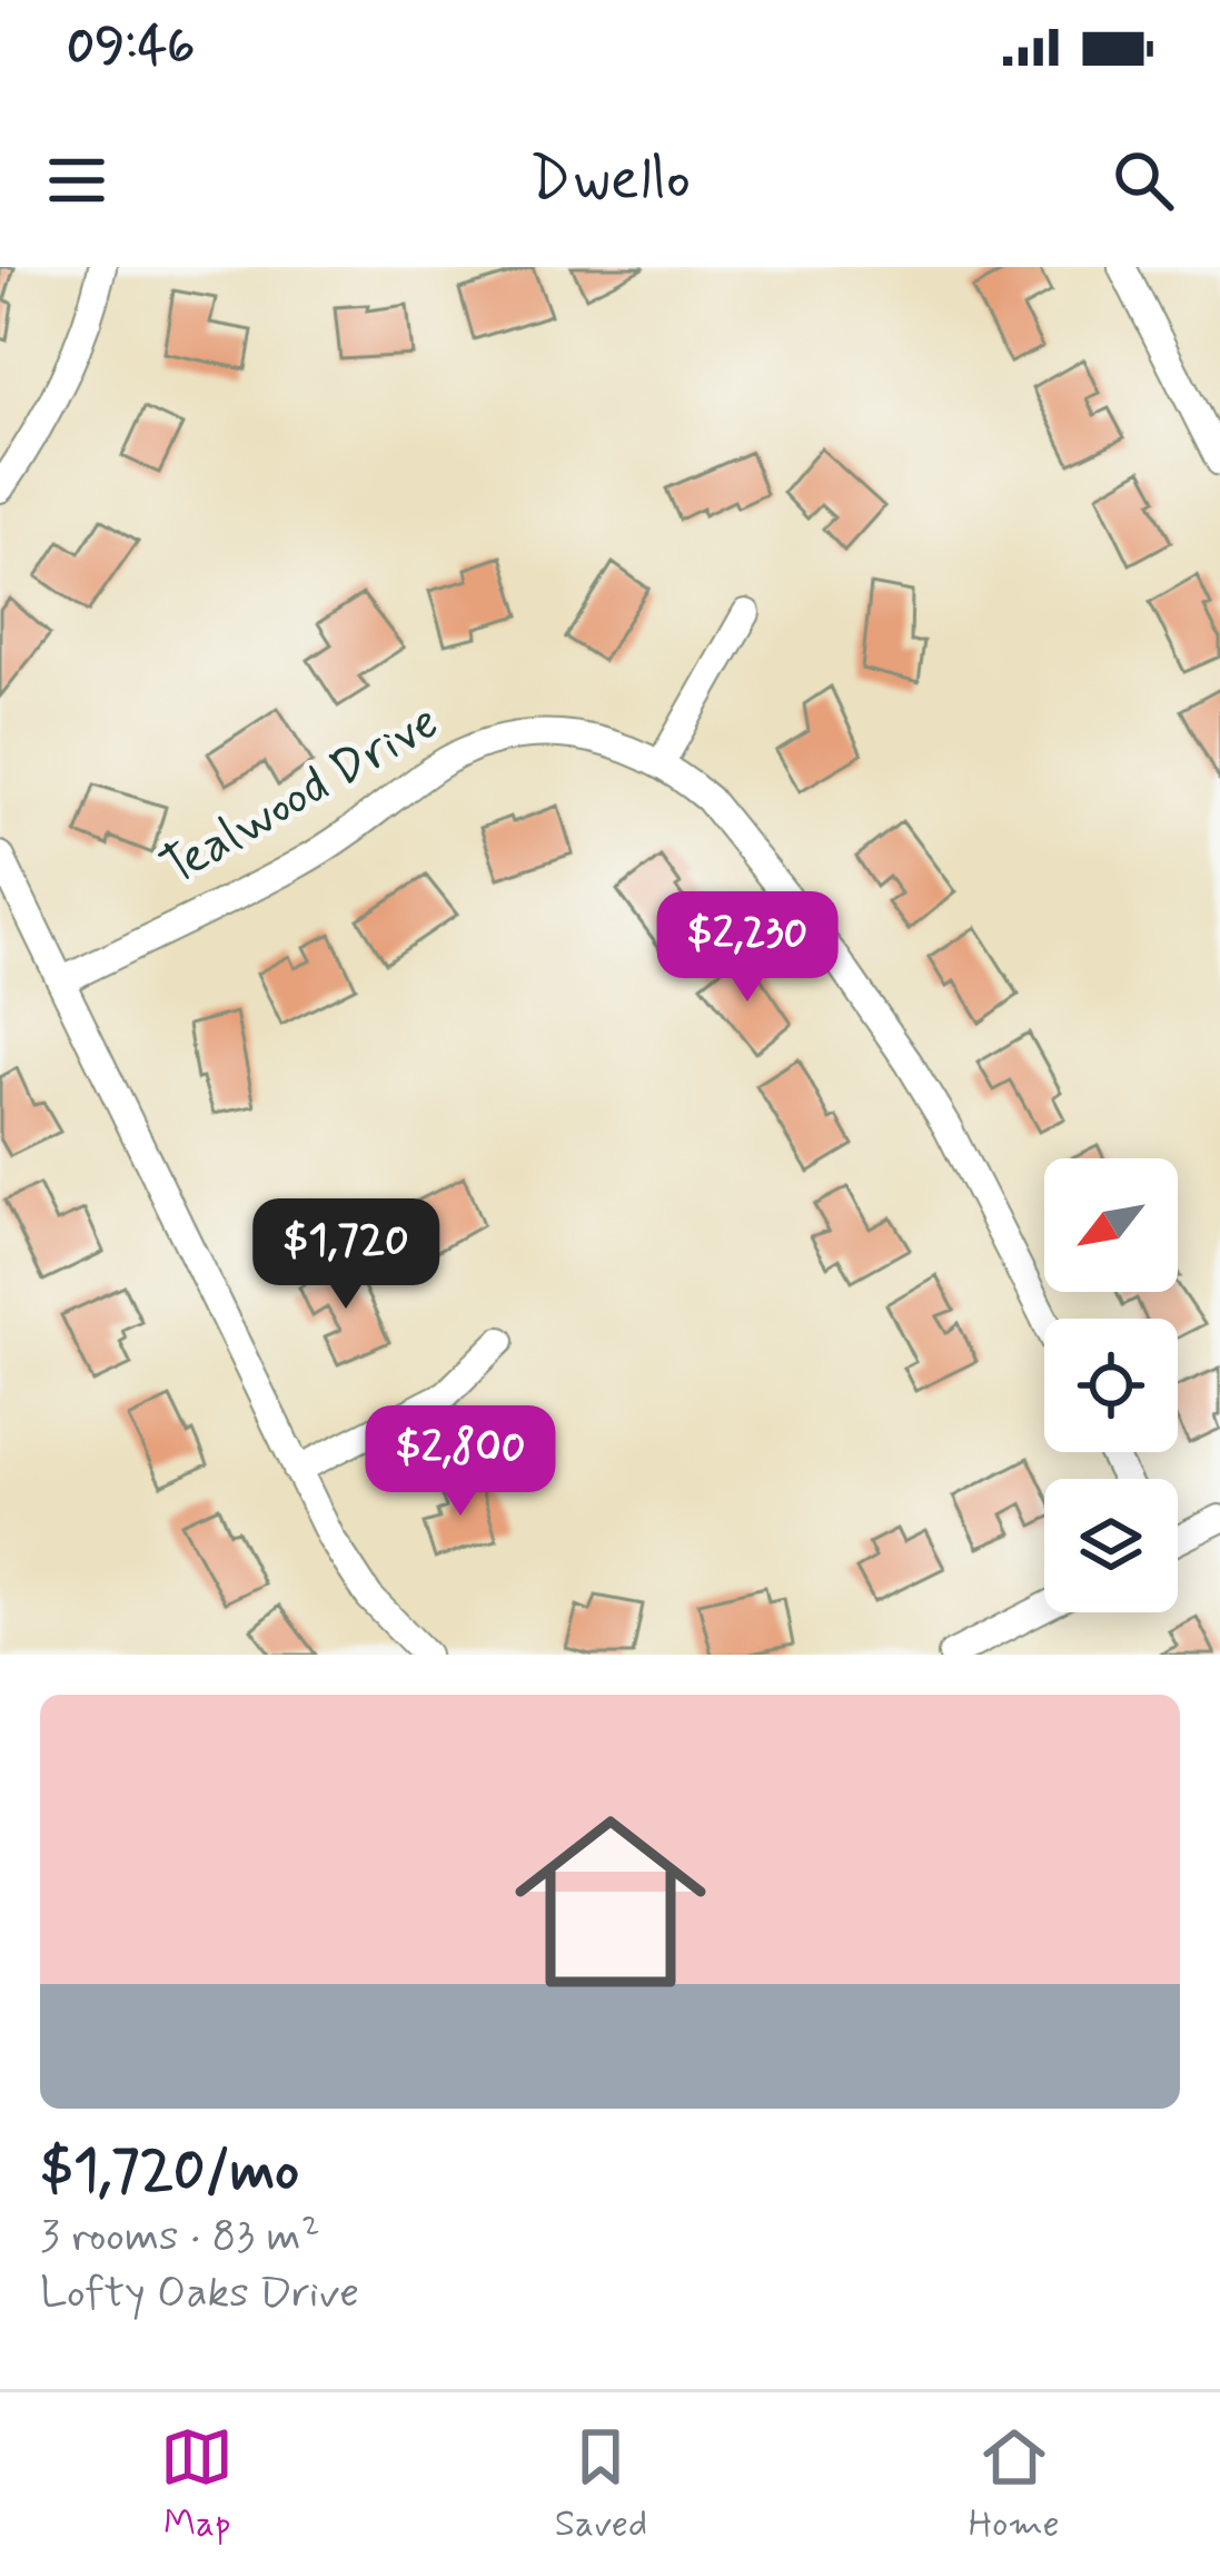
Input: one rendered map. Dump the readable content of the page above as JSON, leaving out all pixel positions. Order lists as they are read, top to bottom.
{
  "streets": {
    "street": ["Tealwood Drive"]
  },
  "north": "bottom left",
  "page": {
    "status": "09:46",
    "header": "Dwello",
    "price": ["$2,230", "$1,720", "$2,800"],
    "list": [
      {
        "name": "$1,720/mo",
        "note": "3 rooms · 83 m² · Lofty Oaks Drive"
      }
    ],
    "tabs": ["Map", "Saved", "Home"]
  }
}
